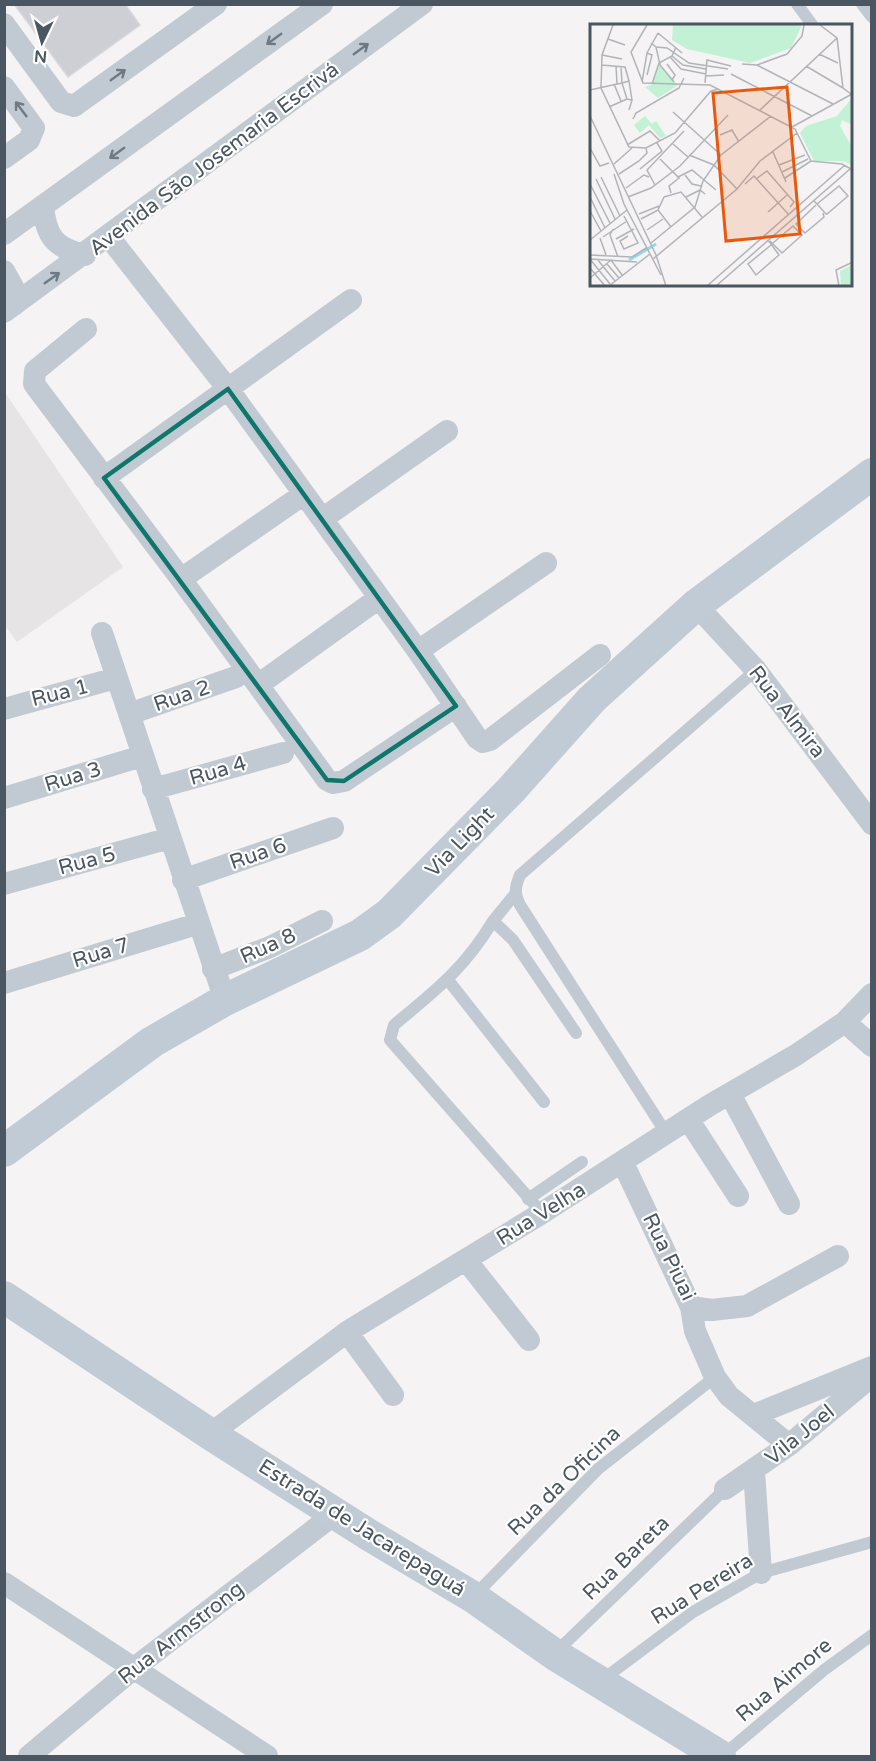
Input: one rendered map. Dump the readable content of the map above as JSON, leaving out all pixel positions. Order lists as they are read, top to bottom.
{
  "streets": {
    "street": [
      "Avenida São Josemaria Escrivá",
      "Rua 1",
      "Rua 2",
      "Rua Almira",
      "Rua 4",
      "Rua 3",
      "Via Light",
      "Rua 6",
      "Rua 5",
      "Rua 8",
      "Rua 7",
      "Rua Velha",
      "Rua Piuai",
      "Vila Joel",
      "Estrada de Jacarepaguá",
      "Rua Armstrong"
    ],
    "lane": [
      "Rua da Oficina",
      "Rua Bareta",
      "Rua Pereira",
      "Rua Aimore"
    ]
  },
  "crossings": [
    ["Rua Almira", "Via Light"],
    ["Rua Velha", "Rua Piuai"],
    ["Rua Velha", "Estrada de Jacarepaguá"],
    ["Vila Joel", "Rua Bareta"],
    ["Rua da Oficina", "Estrada de Jacarepaguá"],
    ["Estrada de Jacarepaguá", "Rua Bareta"],
    ["Estrada de Jacarepaguá", "Rua Pereira"],
    ["Estrada de Jacarepaguá", "Rua Armstrong"],
    ["Estrada de Jacarepaguá", "Rua Aimore"]
  ],
  "north": "bottom"
}
